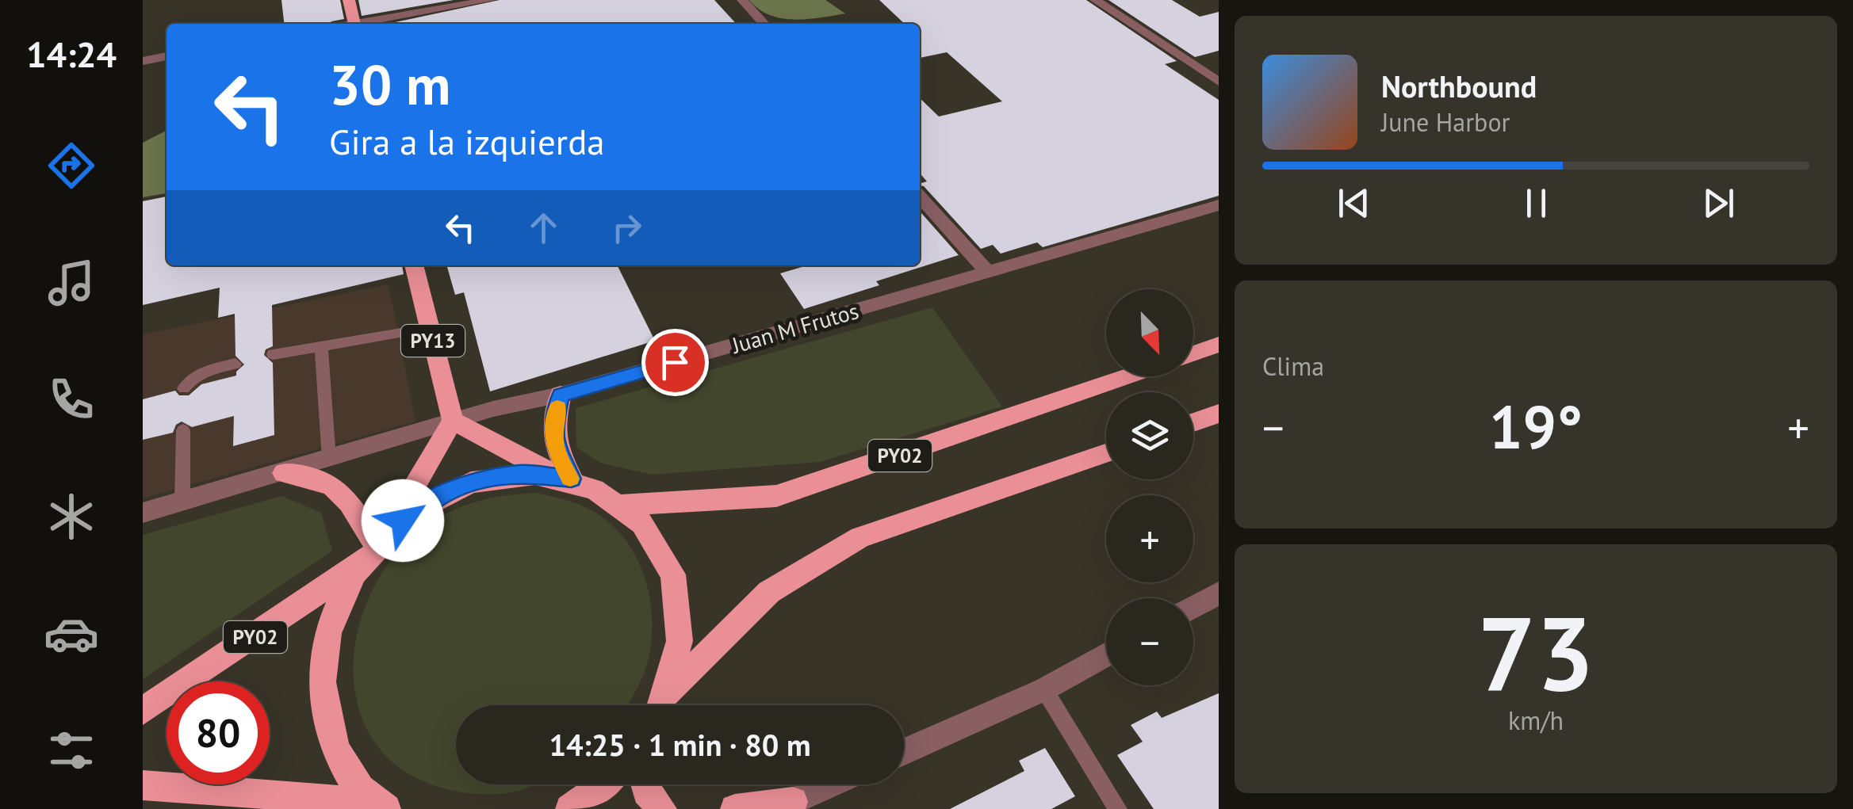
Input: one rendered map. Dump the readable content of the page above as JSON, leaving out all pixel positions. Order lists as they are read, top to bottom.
{
  "streets": {
    "highway": ["PY13", "PY02"],
    "street": ["Juan M Frutos"]
  },
  "crossings": [
    ["Juan M Frutos", "PY13"]
  ],
  "north": "bottom right",
  "page": {
    "tabs": "14:24",
    "turn": ["30 m", "Gira a la izquierda"],
    "song": ["Northbound", "June Harbor"],
    "tile": [
      "Clima",
      ["73", "km/h"]
    ],
    "map_buttons": ["+", "−"],
    "heat": ["−", "19°", "+"],
    "limit": "80",
    "trip": "14:25 · 1 min · 80 m"
  }
}
